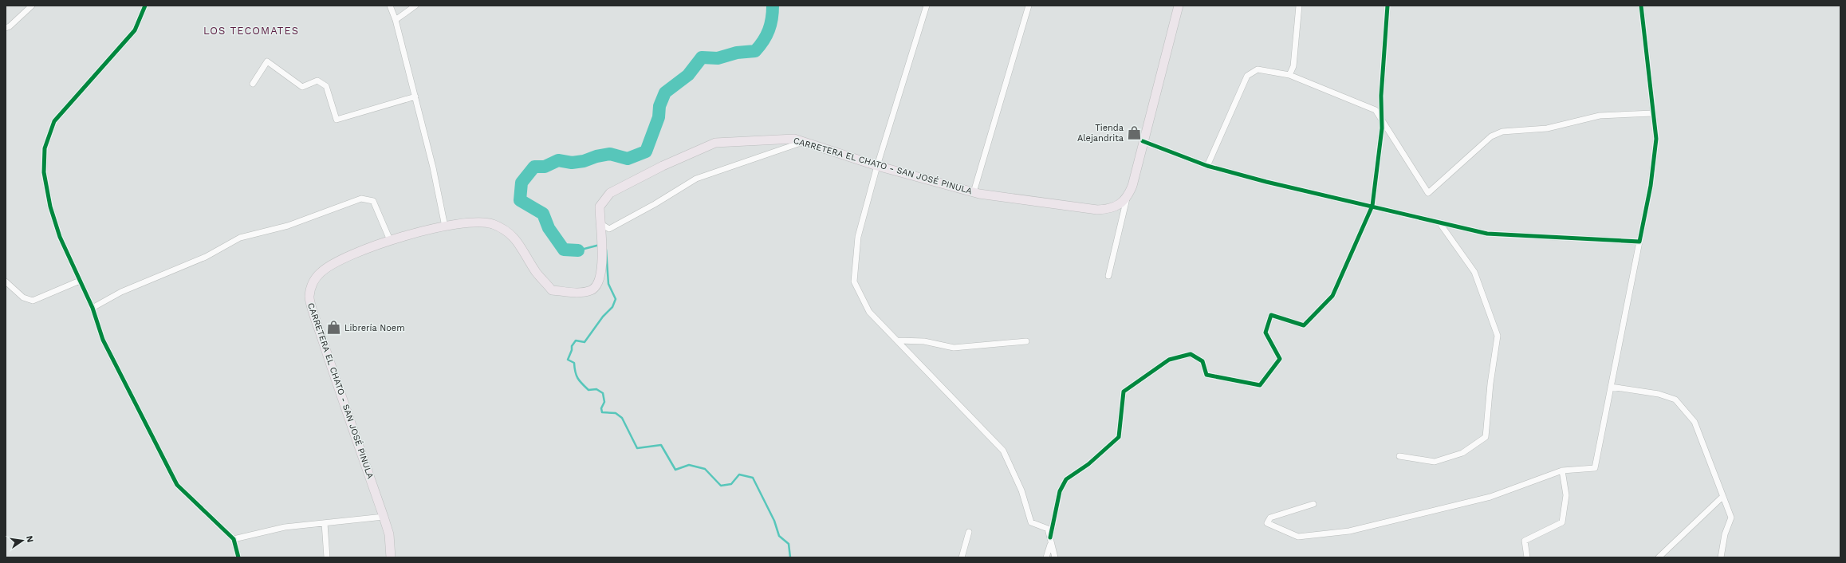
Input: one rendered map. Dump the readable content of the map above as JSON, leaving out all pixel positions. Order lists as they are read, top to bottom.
{
  "streets": {
    "main road": ["CARRETERA EL CHATO - SAN JOSÉ PINULA"]
  },
  "districts": ["LOS TECOMATES"],
  "places": {
    "shop": ["Tienda Alejandrita", "Librería Noem"]
  },
  "north": "right"
}
